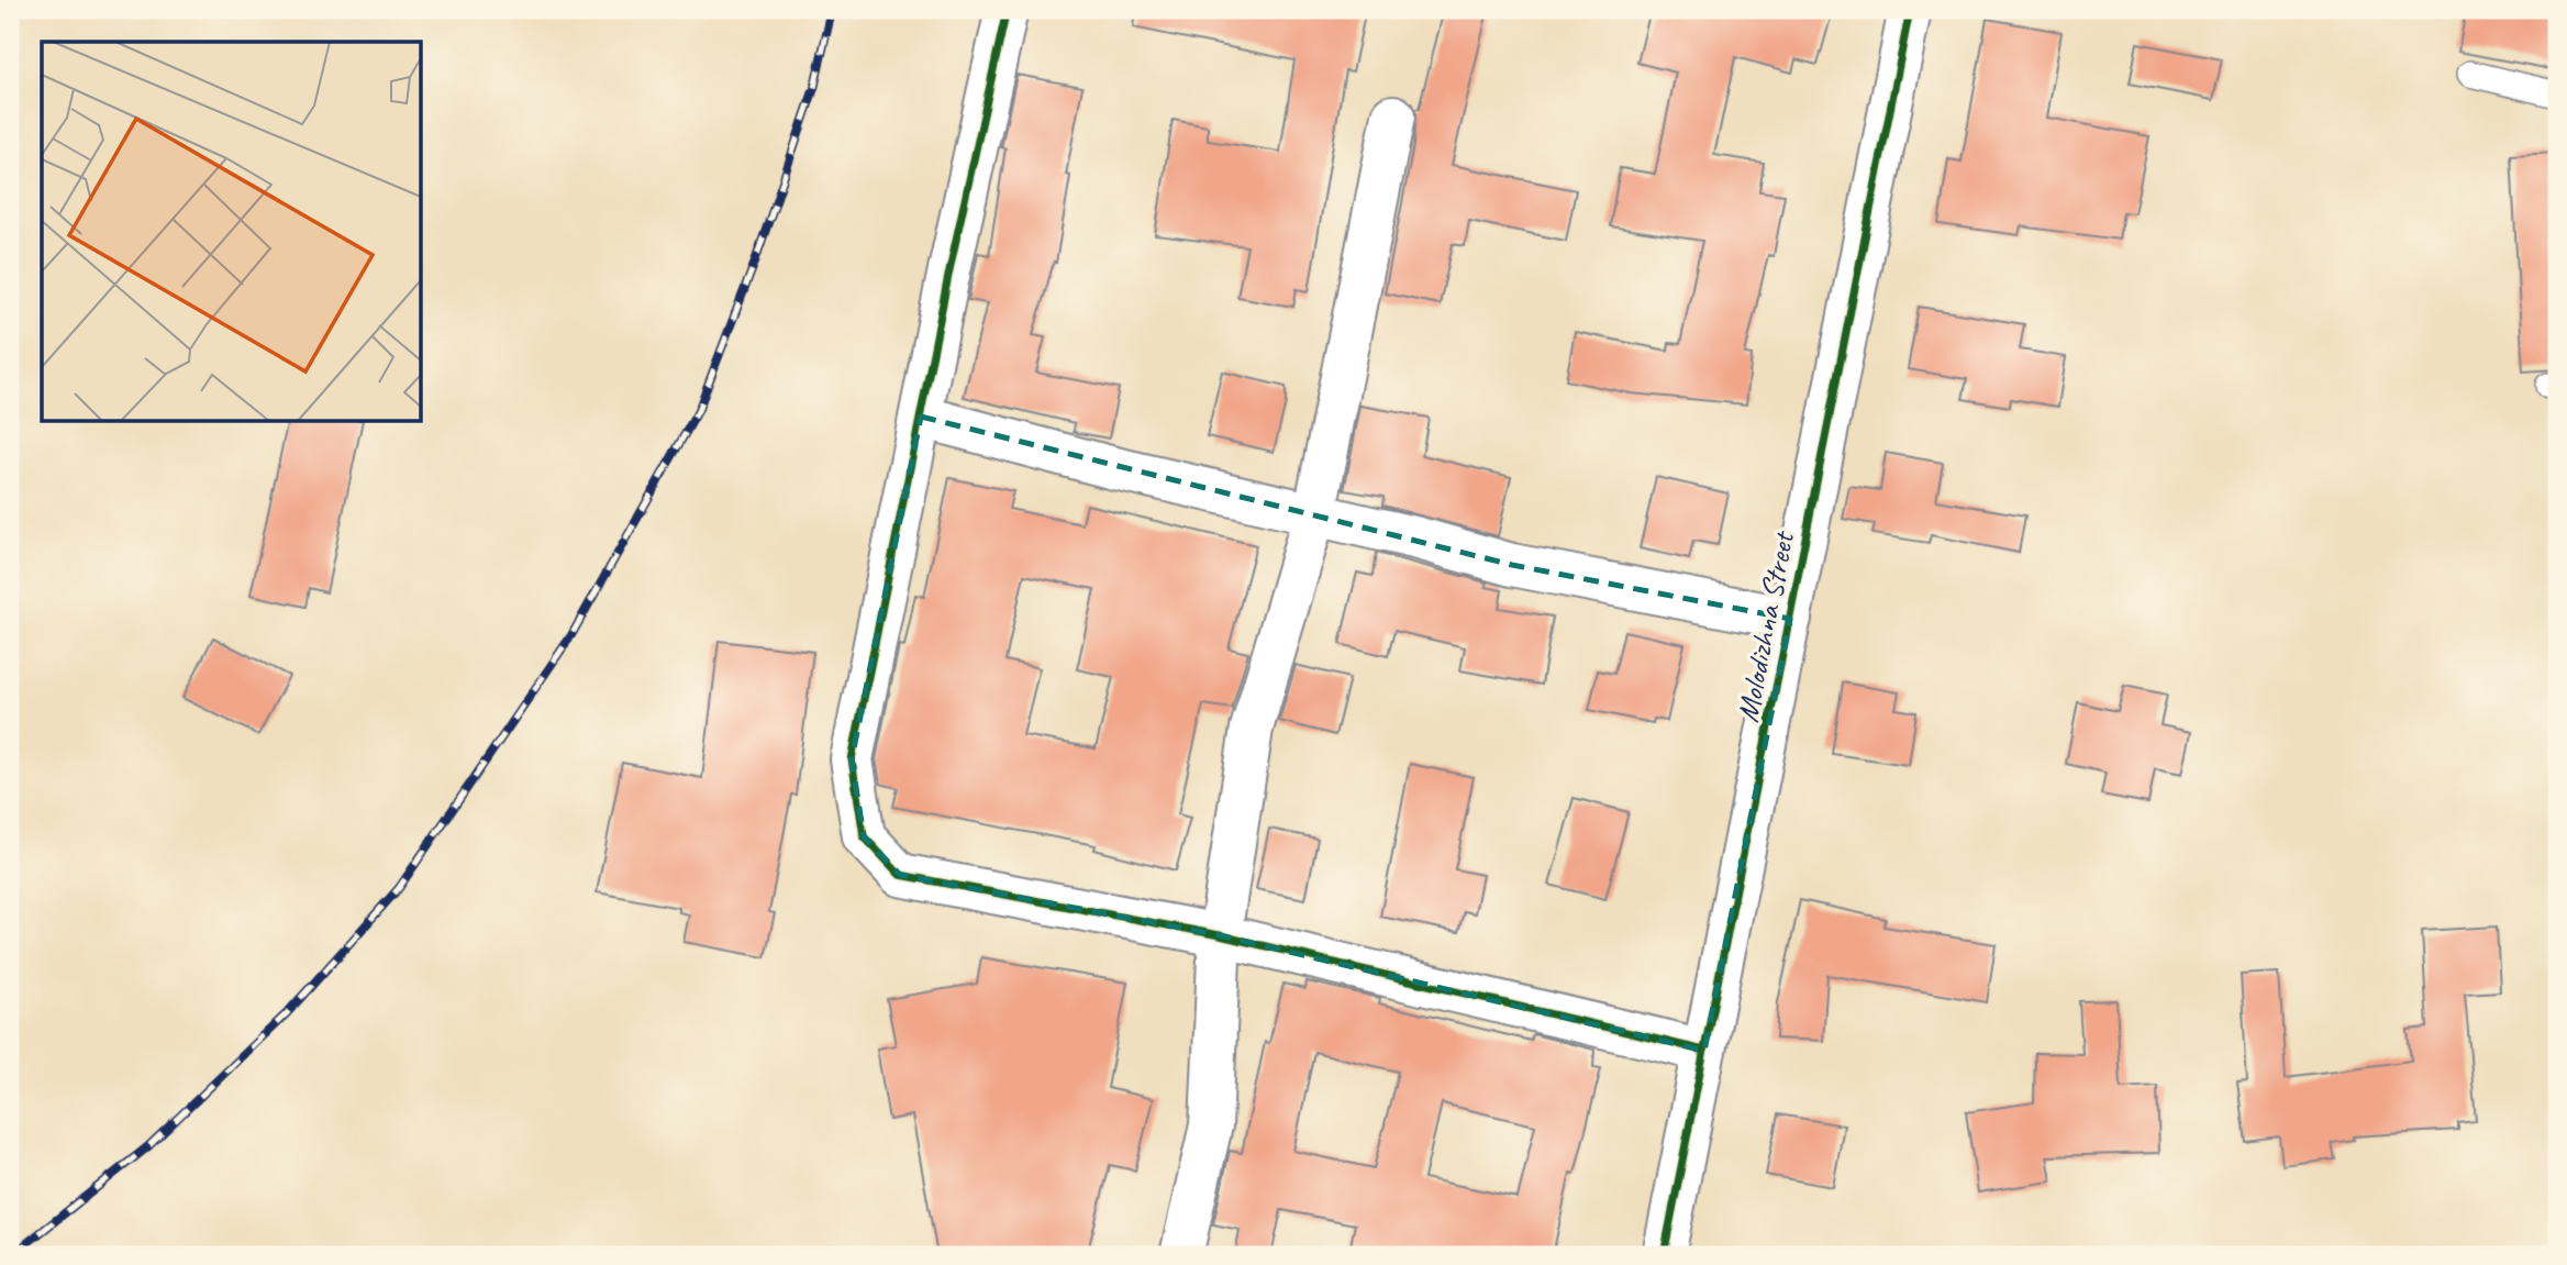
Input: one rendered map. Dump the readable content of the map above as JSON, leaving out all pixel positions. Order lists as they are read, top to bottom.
{
  "streets": {
    "street": ["Molodizhna Street"]
  }
}
